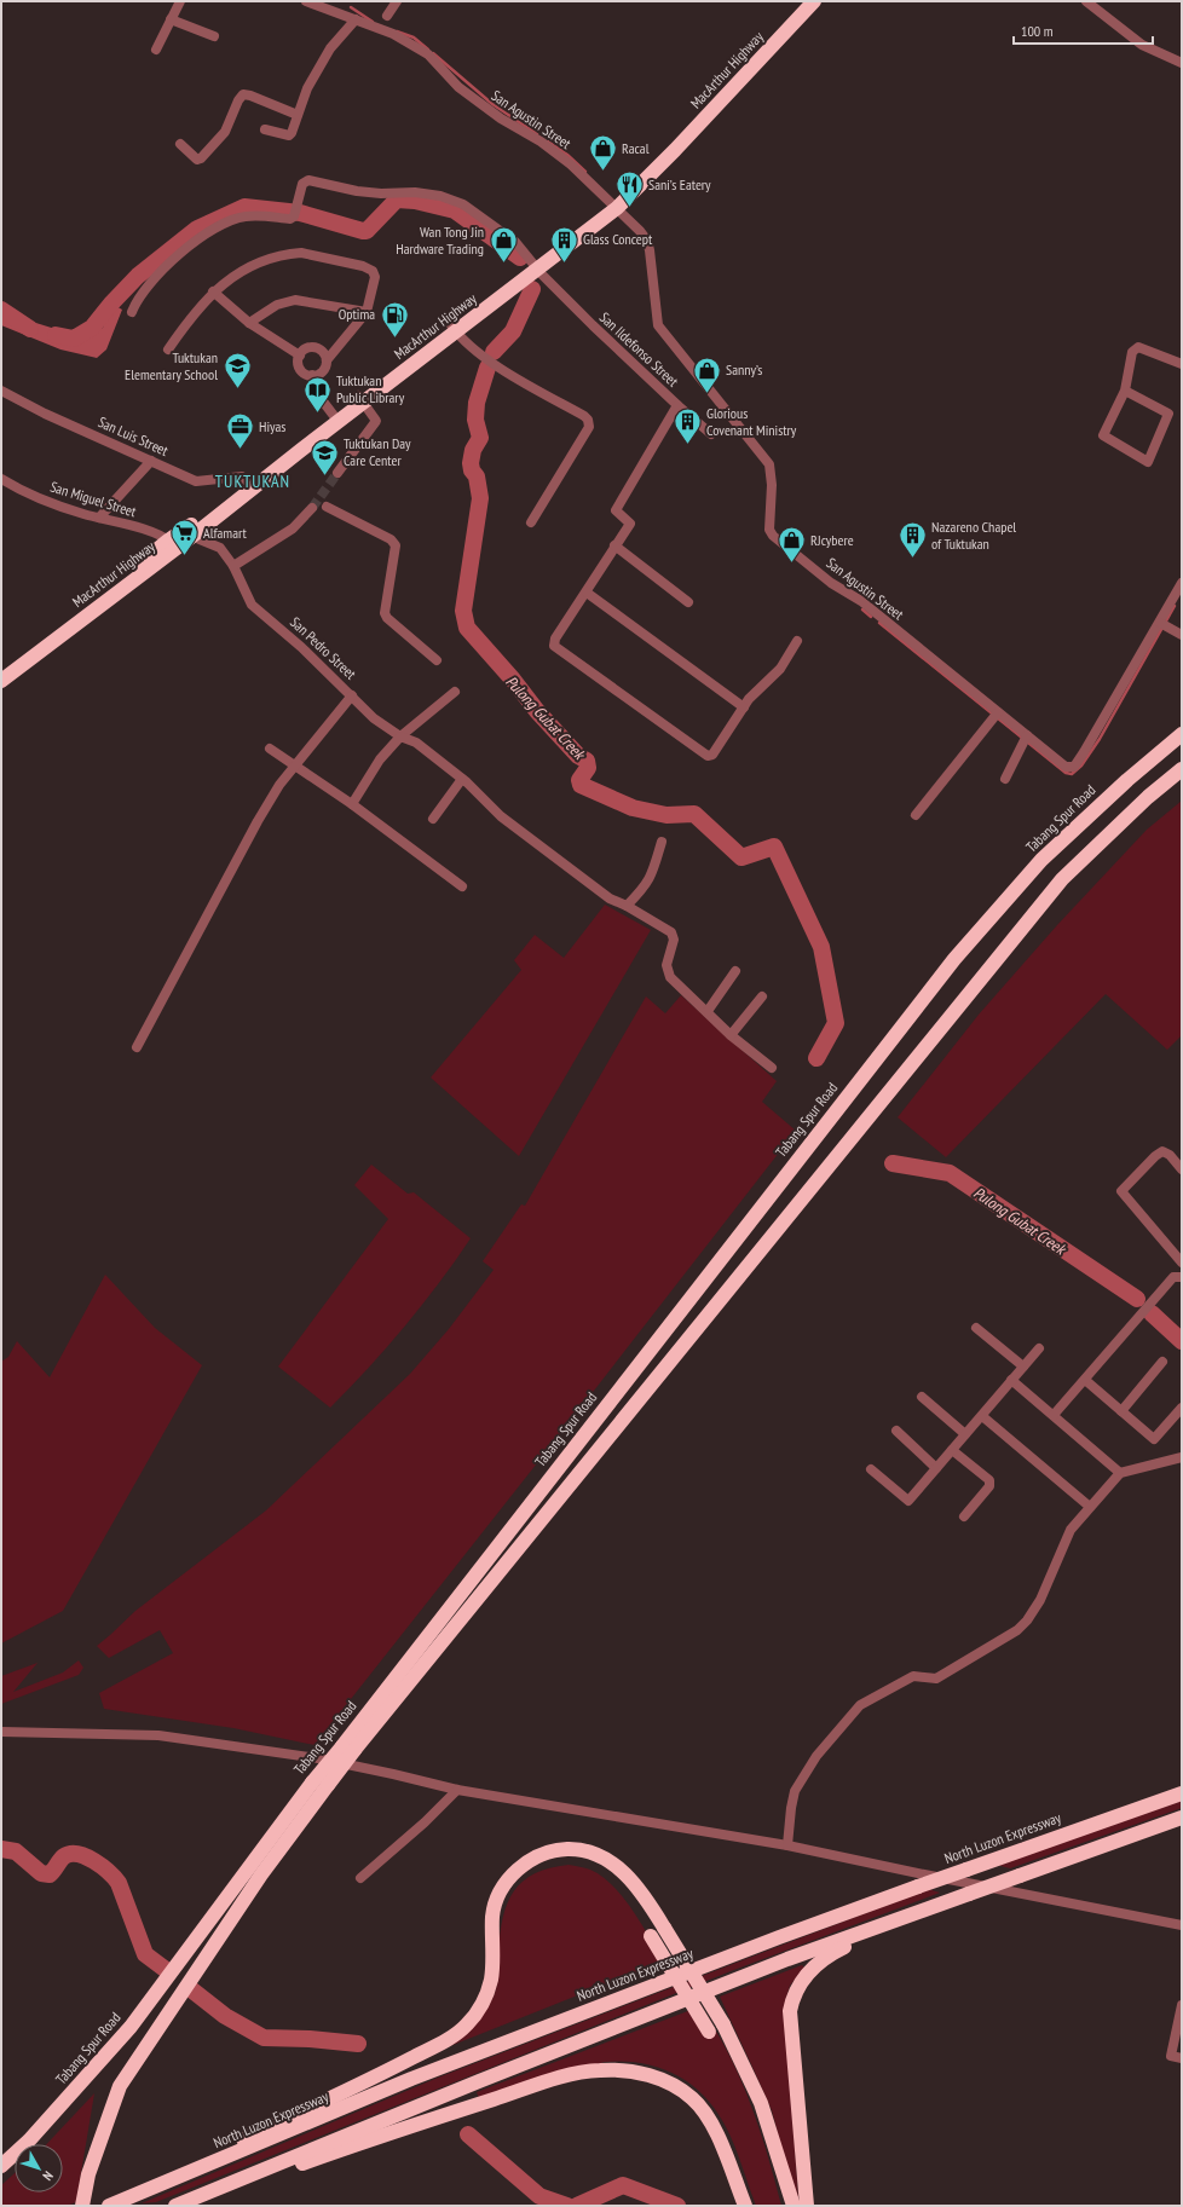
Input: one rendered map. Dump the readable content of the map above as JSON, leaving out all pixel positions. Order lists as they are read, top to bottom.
{
  "streets": {
    "highway": ["MacArthur Highway", "Tabang Spur Road", "North Luzon Expressway"],
    "street": [
      "San Agustin Street",
      "San Ildefonso Street",
      "San Luis Street",
      "San Miguel Street",
      "San Pedro Street"
    ]
  },
  "crossings": [
    ["MacArthur Highway", "San Agustin Street"],
    ["MacArthur Highway", "San Ildefonso Street"],
    ["MacArthur Highway", "San Luis Street"],
    ["MacArthur Highway", "San Miguel Street"],
    ["MacArthur Highway", "San Pedro Street"]
  ],
  "districts": ["TUKTUKAN"],
  "water": ["Pulong Gubat Creek"],
  "places": {
    "shop": [
      "Racal",
      "Wan Tong Jin Hardware Trading",
      "Sanny’s",
      "RJcybere"
    ],
    "restaurant": ["Sani’s Eatery"],
    "building": ["Glass Concept", "Glorious Covenant Ministry", "Nazareno Chapel of Tuktukan"],
    "fuel station": ["Optima"],
    "school or university": ["Tuktukan Elementary School", "Tuktukan Day Care Center"],
    "library": ["Tuktukan Public Library"],
    "office": ["Hiyas"],
    "supermarket": ["Alfamart"]
  },
  "scale_bar": "100 m",
  "north": "bottom right"
}
